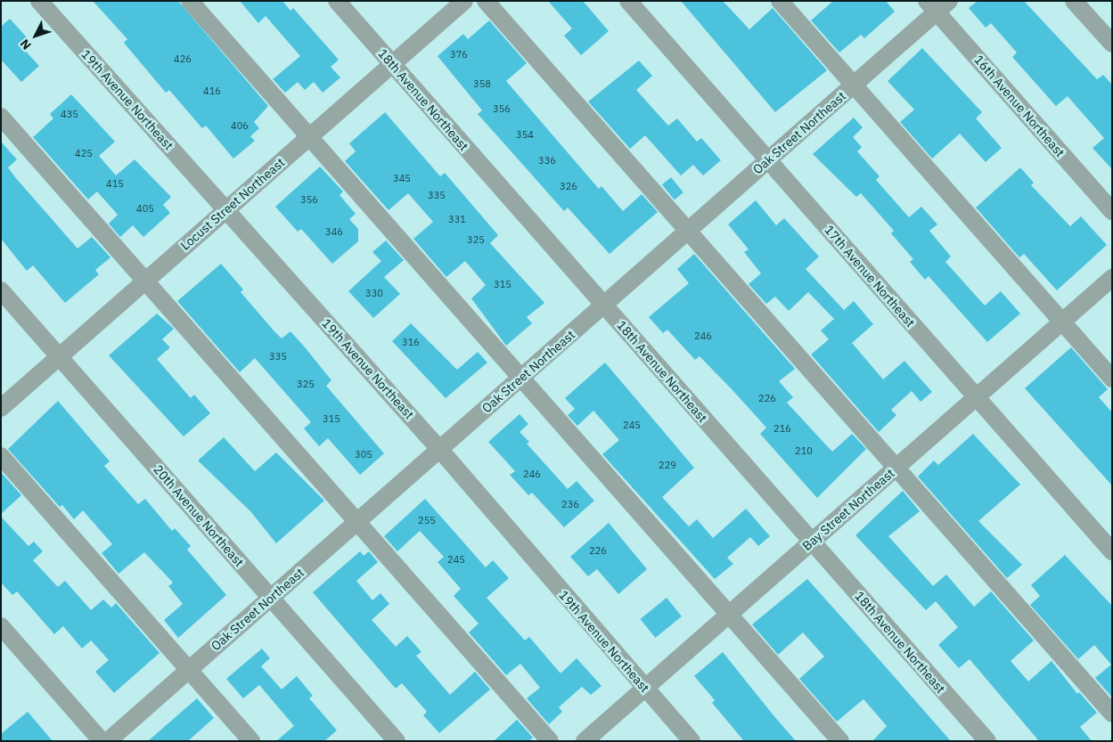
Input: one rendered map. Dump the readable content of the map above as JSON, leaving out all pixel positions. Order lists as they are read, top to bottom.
{
  "streets": {
    "street": [
      "19th Avenue Northeast",
      "18th Avenue Northeast",
      "16th Avenue Northeast",
      "Oak Street Northeast",
      "Locust Street Northeast",
      "17th Avenue Northeast",
      "Bay Street Northeast",
      "20th Avenue Northeast"
    ]
  },
  "crossings": [
    ["19th Avenue Northeast", "Oak Street Northeast"],
    ["19th Avenue Northeast", "Locust Street Northeast"],
    ["19th Avenue Northeast", "Bay Street Northeast"],
    ["18th Avenue Northeast", "Oak Street Northeast"],
    ["18th Avenue Northeast", "Locust Street Northeast"],
    ["18th Avenue Northeast", "Bay Street Northeast"],
    ["16th Avenue Northeast", "Oak Street Northeast"],
    ["Oak Street Northeast", "17th Avenue Northeast"],
    ["Oak Street Northeast", "20th Avenue Northeast"],
    ["Locust Street Northeast", "20th Avenue Northeast"],
    ["17th Avenue Northeast", "Bay Street Northeast"]
  ],
  "house_numbers": [
    "376",
    "426",
    "358",
    "416",
    "356",
    "435",
    "406",
    "354",
    "425",
    "336",
    "345",
    "415",
    "326",
    "335",
    "356",
    "405",
    "331",
    "346",
    "325",
    "315",
    "330",
    "246",
    "316",
    "335",
    "325",
    "226",
    "315",
    "245",
    "216",
    "210",
    "305",
    "229",
    "246",
    "236",
    "255",
    "226",
    "245"
  ],
  "north": "bottom left"
}
